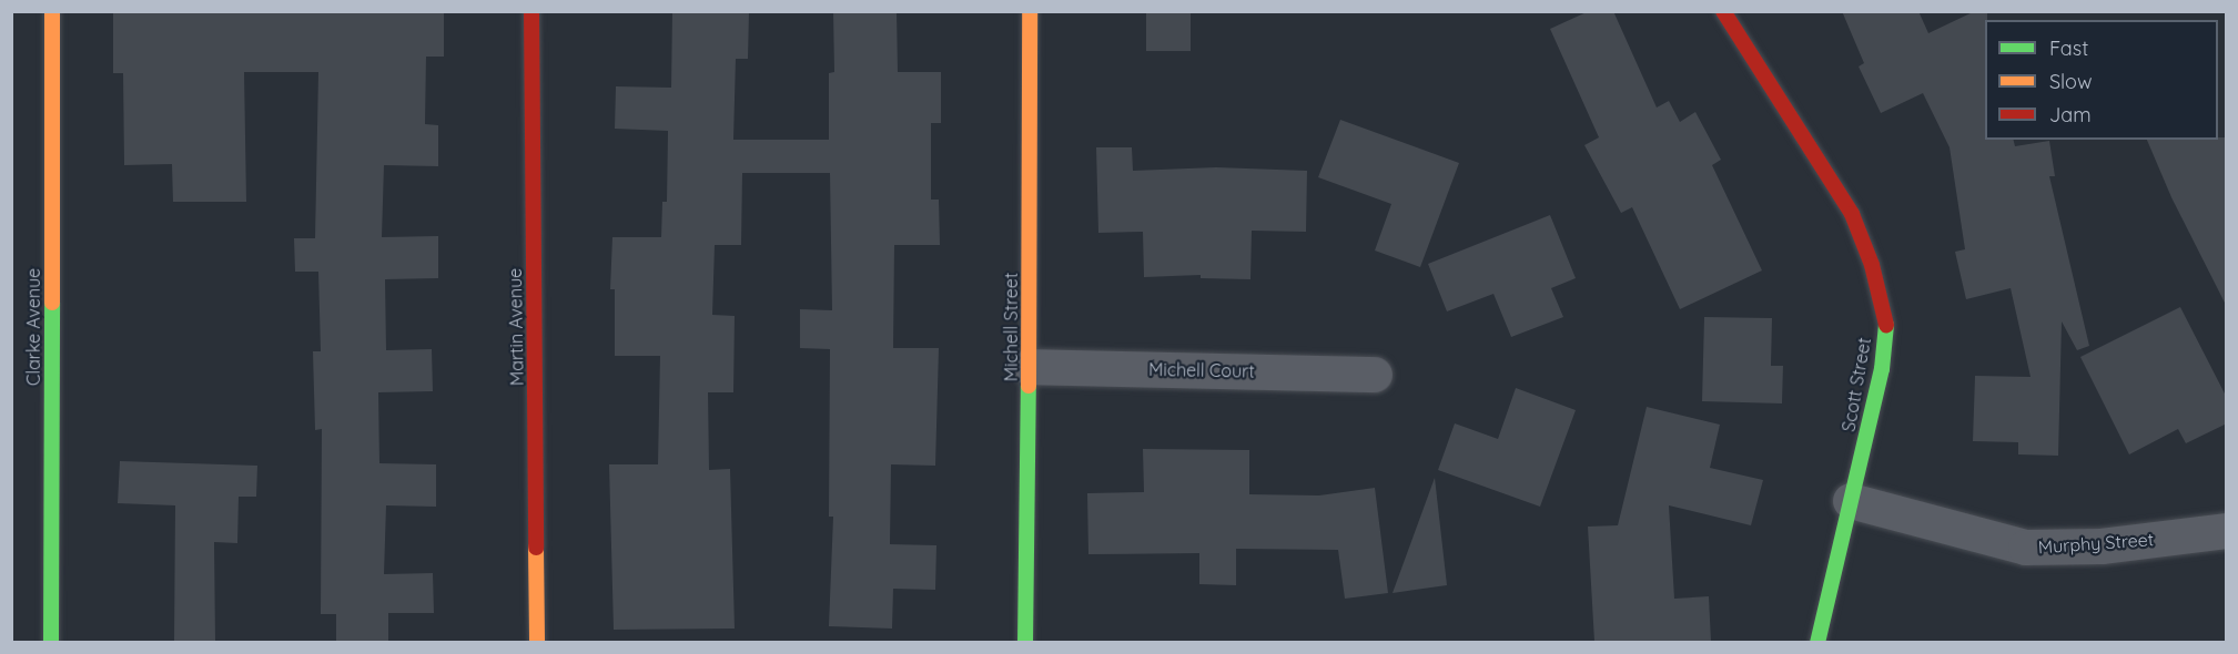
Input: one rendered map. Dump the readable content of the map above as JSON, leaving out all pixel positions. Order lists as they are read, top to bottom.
{
  "streets": {
    "street": [
      "Clarke Avenue",
      "Martin Avenue",
      "Michell Street",
      "Michell Court",
      "Scott Street",
      "Murphy Street"
    ]
  },
  "crossings": [
    ["Michell Street", "Michell Court"],
    ["Scott Street", "Murphy Street"]
  ],
  "legend": ["Fast", "Slow", "Jam"]
}
